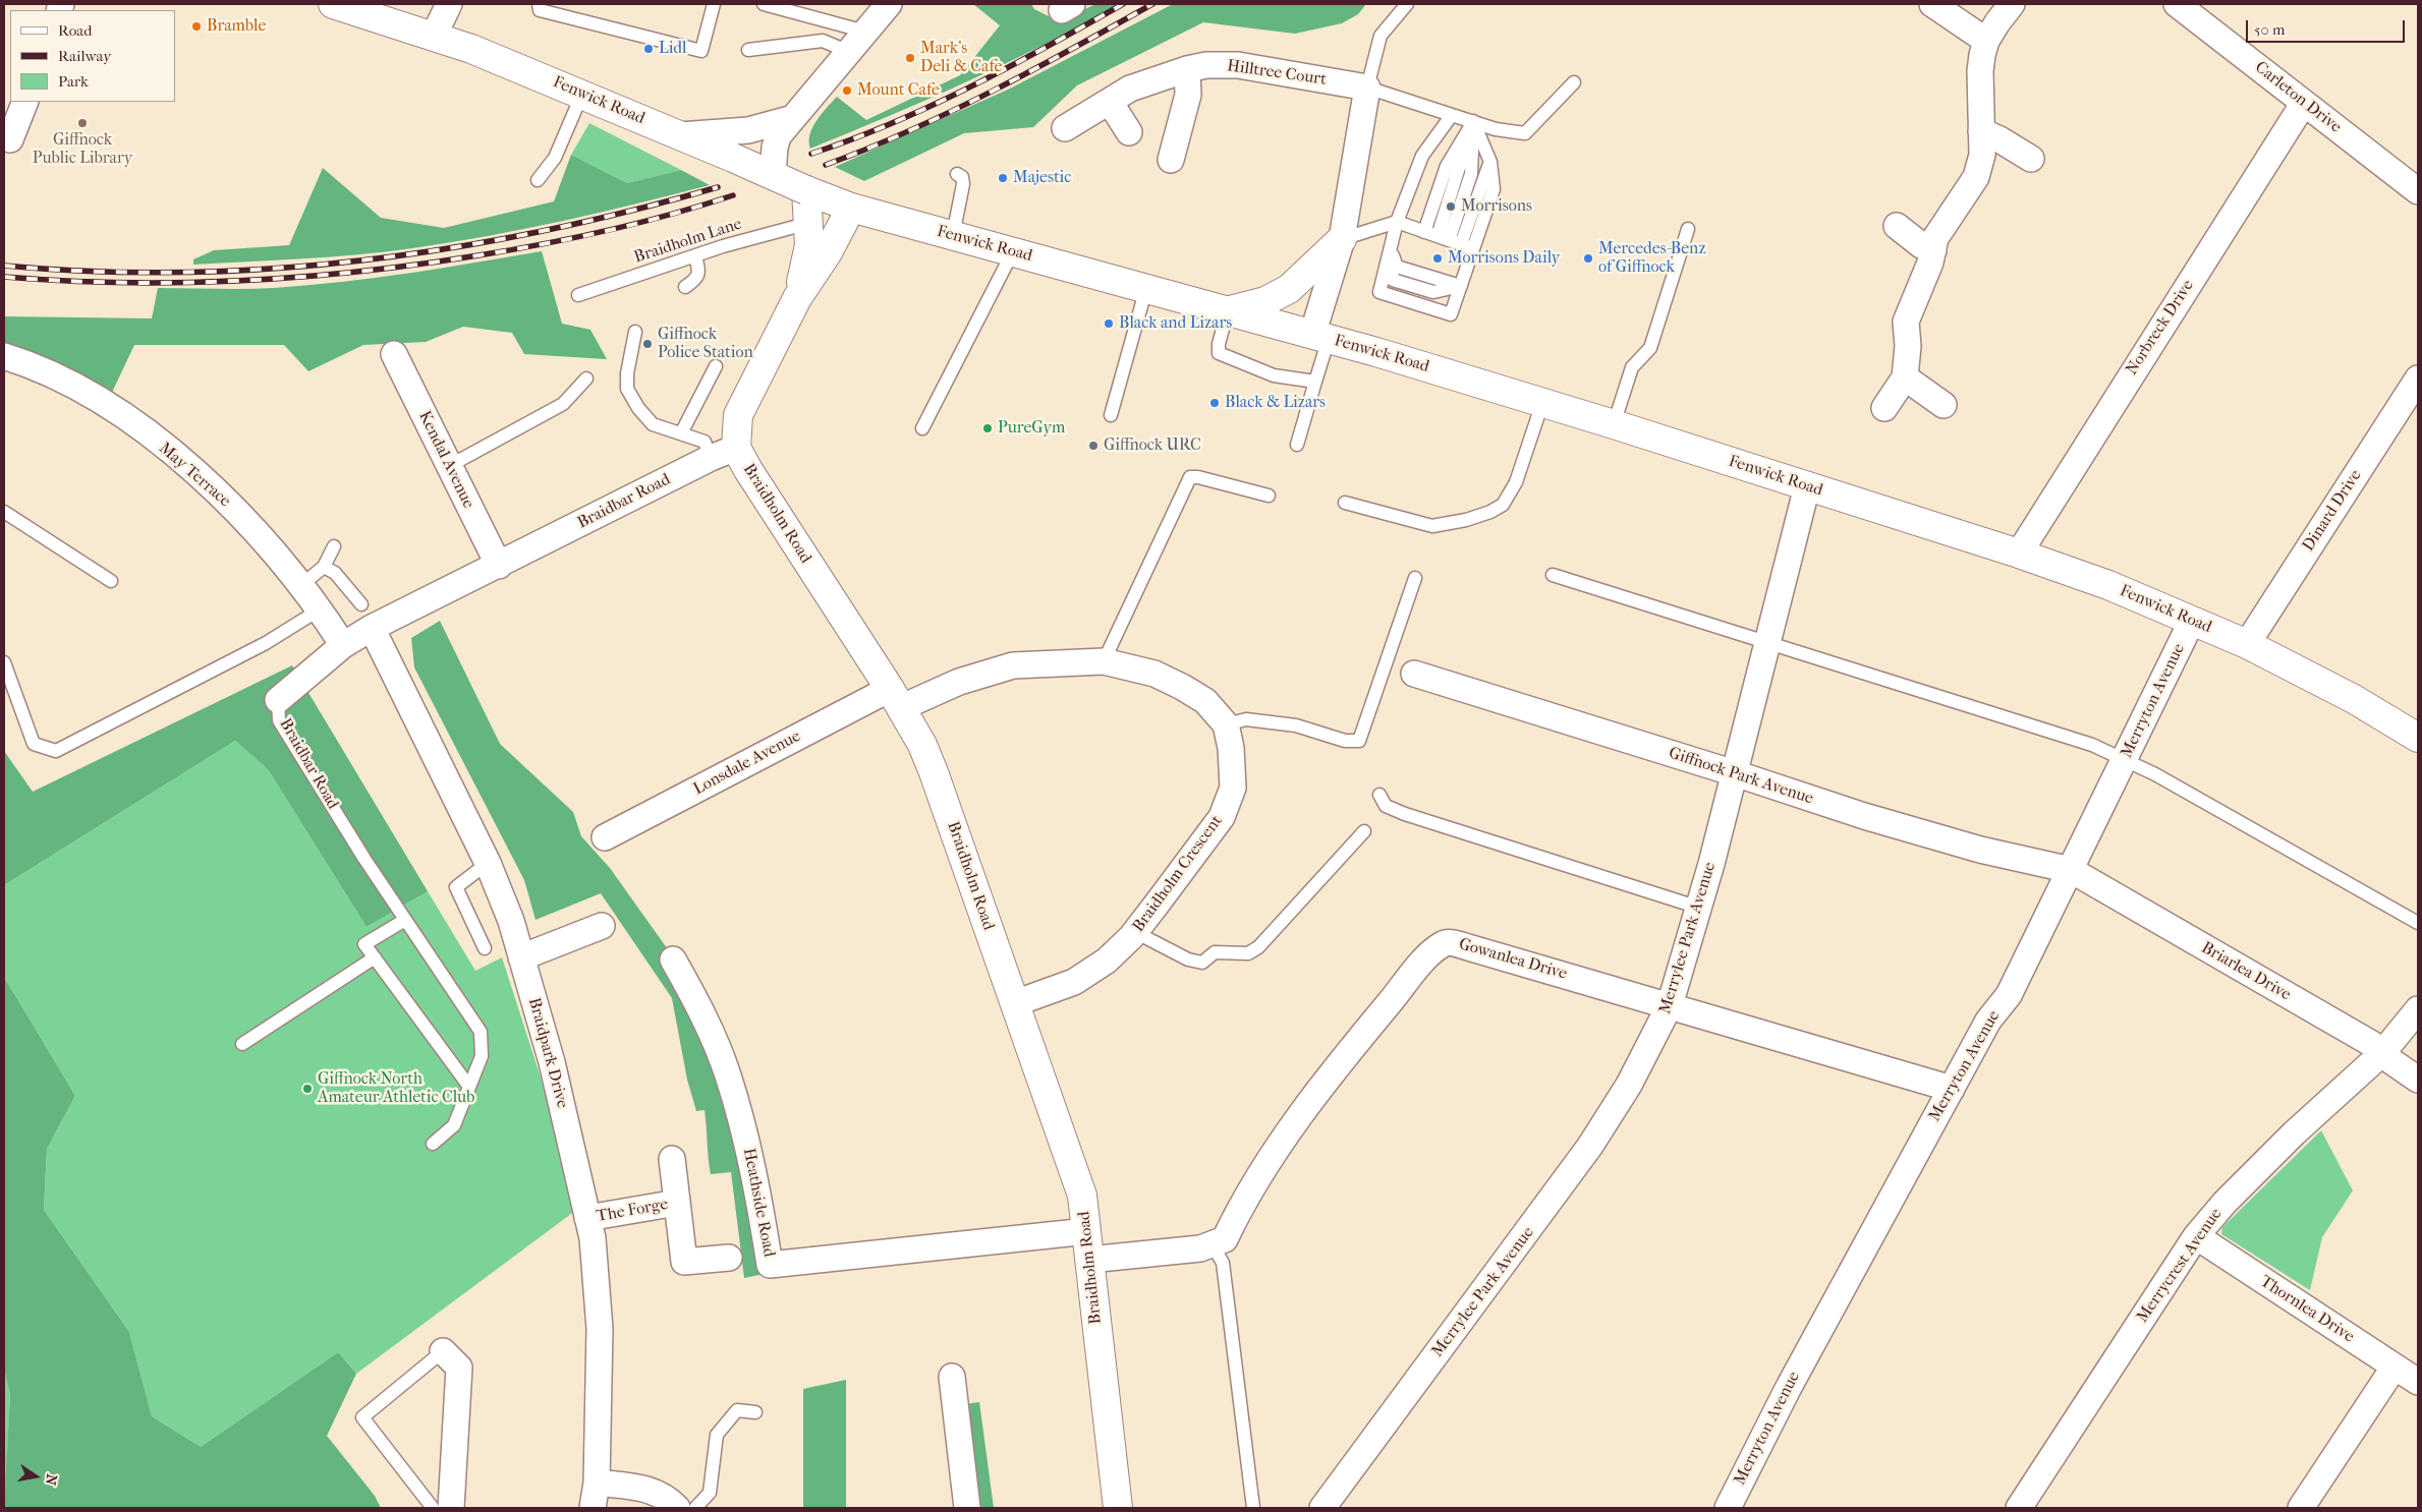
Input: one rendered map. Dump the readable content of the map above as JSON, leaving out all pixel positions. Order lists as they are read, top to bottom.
{
  "streets": {
    "main road": ["Fenwick Road", "Braidholm Road"],
    "street": [
      "Hilltree Court",
      "Carleton Drive",
      "Norbreck Drive",
      "Kendal Avenue",
      "May Terrace",
      "Braidbar Road",
      "Dinard Drive",
      "Merryton Avenue",
      "Lonsdale Avenue",
      "Giffnock Park Avenue",
      "Braidholm Crescent",
      "Merrylee Park Avenue",
      "Gowanlea Drive",
      "Briarlea Drive",
      "Braidpark Drive",
      "Heathside Road",
      "The Forge",
      "Merrycrest Avenue",
      "Thornlea Drive"
    ],
    "lane": ["Braidholm Lane"]
  },
  "crossings": [
    ["Carleton Drive", "Norbreck Drive"],
    ["Fenwick Road", "Norbreck Drive"],
    ["Fenwick Road", "Dinard Drive"],
    ["Fenwick Road", "Braidholm Road"],
    ["Fenwick Road", "Merryton Avenue"],
    ["Fenwick Road", "Merrylee Park Avenue"],
    ["Braidholm Lane", "Braidholm Road"],
    ["Kendal Avenue", "Braidbar Road"],
    ["May Terrace", "Braidbar Road"],
    ["Braidbar Road", "Braidholm Road"],
    ["Braidbar Road", "Braidpark Drive"],
    ["Braidholm Road", "Lonsdale Avenue"],
    ["Braidholm Road", "Braidholm Crescent"],
    ["Braidholm Road", "Heathside Road"],
    ["Merryton Avenue", "Giffnock Park Avenue"],
    ["Merryton Avenue", "Gowanlea Drive"],
    ["Merryton Avenue", "Briarlea Drive"],
    ["Giffnock Park Avenue", "Merrylee Park Avenue"],
    ["Giffnock Park Avenue", "Briarlea Drive"],
    ["Merrylee Park Avenue", "Gowanlea Drive"],
    ["Briarlea Drive", "Merrycrest Avenue"],
    ["Braidpark Drive", "The Forge"],
    ["Merrycrest Avenue", "Thornlea Drive"]
  ],
  "places": [
    "Bramble",
    "Lidl",
    "Mark's Deli & Cafe",
    "Mount Cafe",
    "Giffnock Public Library",
    "Majestic",
    "Morrisons",
    "Morrisons Daily",
    "Mercedes-Benz of Giffnock",
    "Black and Lizars",
    "Giffnock Police Station",
    "Black & Lizars",
    "PureGym",
    "Giffnock URC",
    "Giffnock North Amateur Athletic Club"
  ],
  "legend": ["Road", "Railway", "Park"],
  "scale_bar": "50 m",
  "north": "right"
}
